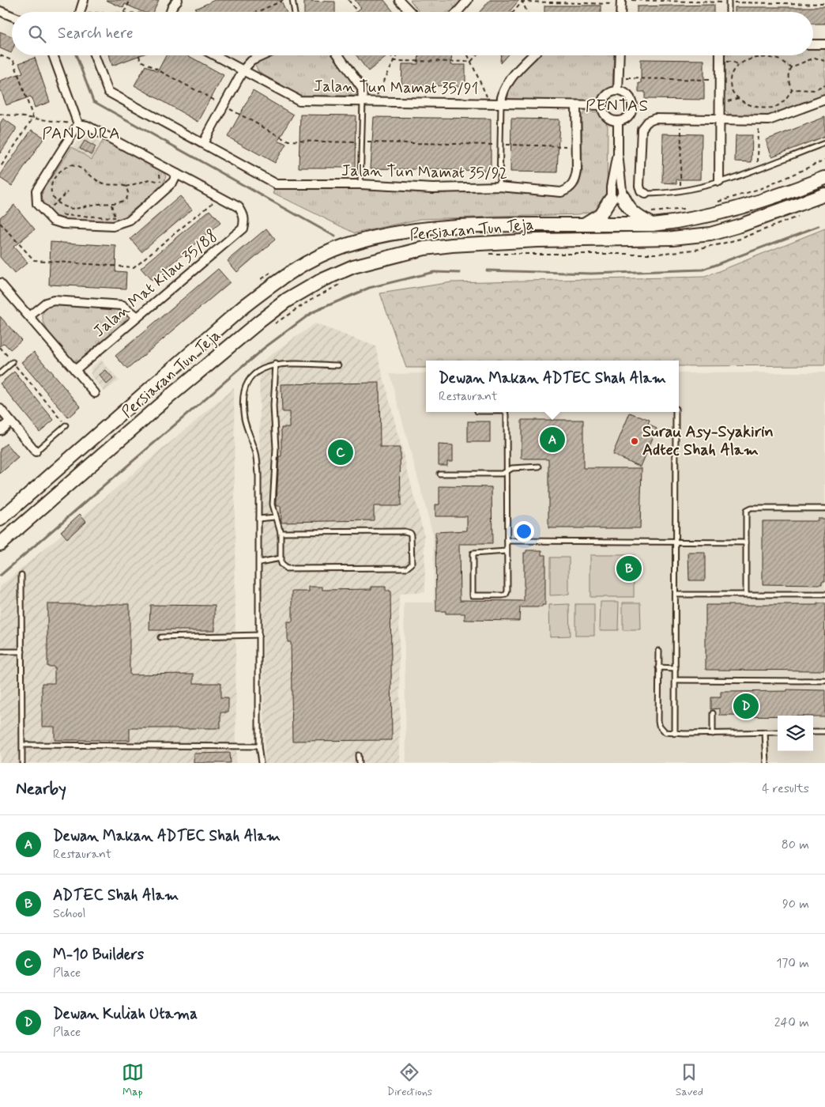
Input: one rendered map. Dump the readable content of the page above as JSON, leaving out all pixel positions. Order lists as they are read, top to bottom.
{
  "streets": {
    "main road": ["Persiaran Tun Teja"],
    "street": ["Jalan Tun Mamat 35/91", "Jalan Tun Mamat 35/92", "Jalan Mat Kilau 35/88"]
  },
  "crossings": [
    ["Jalan Tun Mamat 35/91", "Jalan Tun Mamat 35/92"]
  ],
  "districts": ["PENTAS", "PANDURA"],
  "places": ["Surau Asy-Syakirin Adtec Shah Alam"],
  "page": {
    "search": "Search here",
    "popup": ["Dewan Makan ADTEC Shah Alam", "Restaurant"],
    "pins": [
      "A",
      "C",
      "B",
      "D"
    ],
    "heading": ["Nearby", "4 results"],
    "list": [
      {
        "mark": "A",
        "name": "Dewan Makan ADTEC Shah Alam",
        "note": "Restaurant",
        "value": "80 m"
      },
      {
        "mark": "B",
        "name": "ADTEC Shah Alam",
        "note": "School",
        "value": "90 m"
      },
      {
        "mark": "C",
        "name": "M-10 Builders",
        "note": "Place",
        "value": "170 m"
      },
      {
        "mark": "D",
        "name": "Dewan Kuliah Utama",
        "note": "Place",
        "value": "240 m"
      }
    ],
    "nav": ["Map", "Directions", "Saved"]
  }
}
